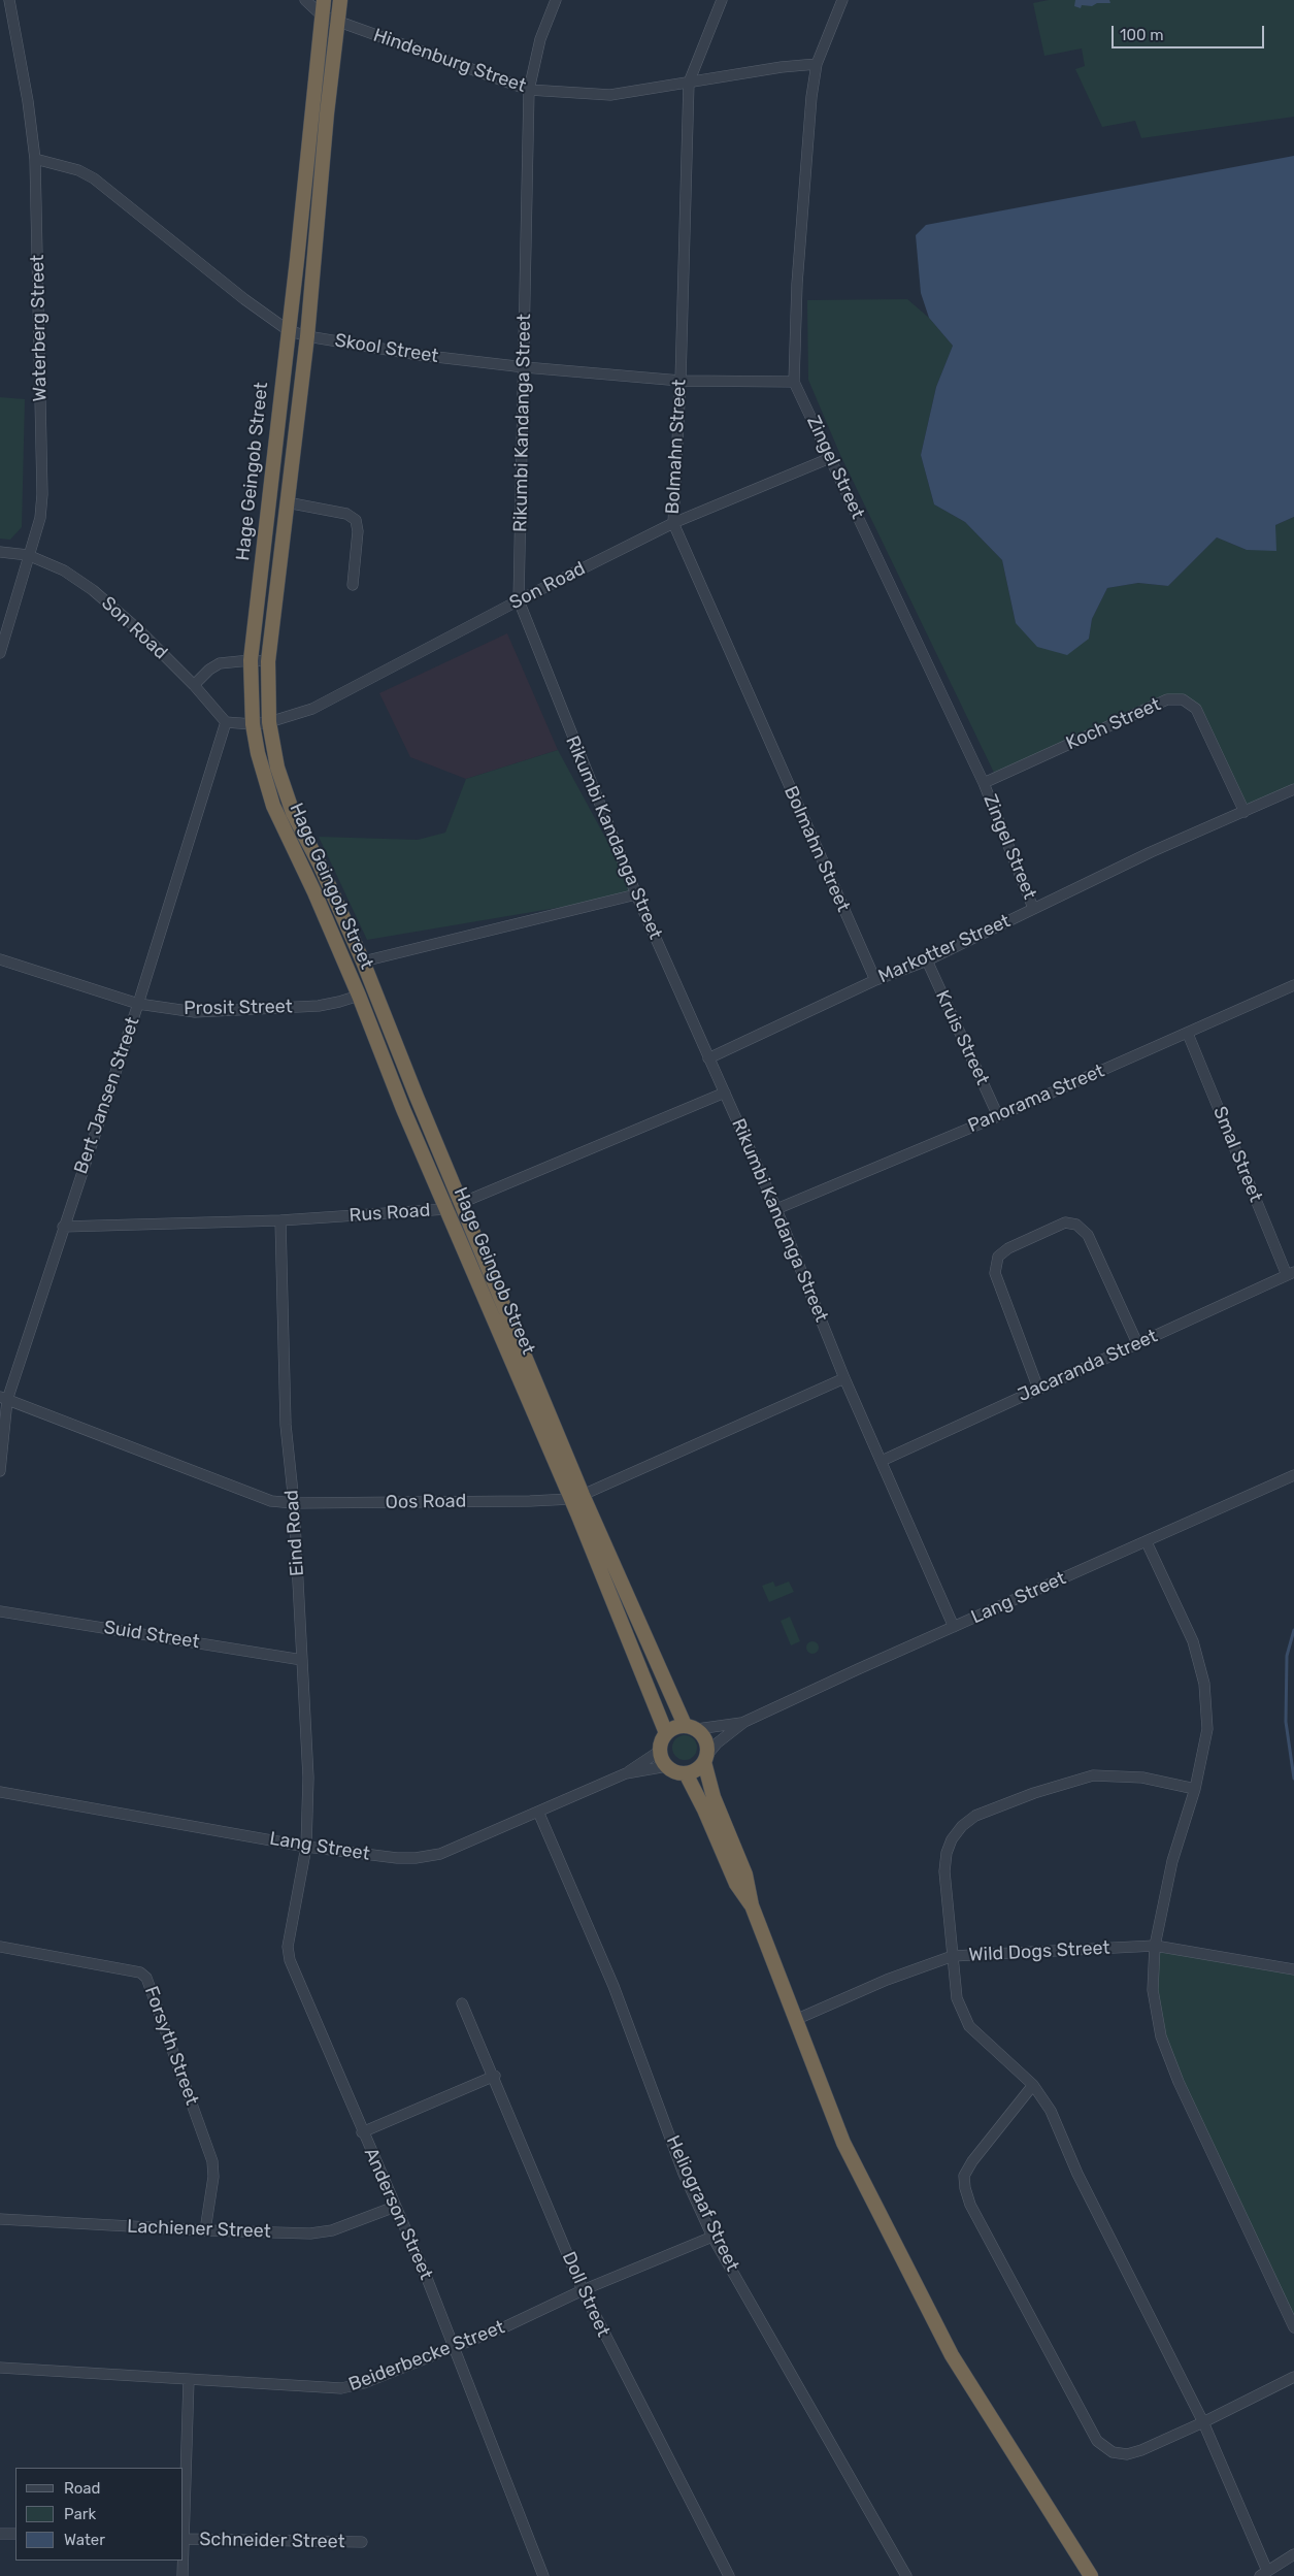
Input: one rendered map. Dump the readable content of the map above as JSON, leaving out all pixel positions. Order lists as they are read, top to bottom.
{
  "streets": {
    "highway": ["Hage Geingob Street"],
    "street": [
      "Hindenburg Street",
      "Waterberg Street",
      "Skool Street",
      "Rikumbi Kandanga Street",
      "Bolmahn Street",
      "Zingel Street",
      "Son Road",
      "Koch Street",
      "Markotter Street",
      "Prosit Street",
      "Kruis Street",
      "Bert Jansen Street",
      "Panorama Street",
      "Smal Street",
      "Rus Road",
      "Jacaranda Street",
      "Oos Road",
      "Eind Road",
      "Lang Street",
      "Suid Street",
      "Wild Dogs Street",
      "Forsyth Street",
      "Heliograaf Street",
      "Anderson Street",
      "Lachiener Street",
      "Doll Street",
      "Beiderbecke Street",
      "Schneider Street"
    ]
  },
  "crossings": [
    ["Hindenburg Street", "Rikumbi Kandanga Street"],
    ["Hindenburg Street", "Bolmahn Street"],
    ["Hindenburg Street", "Zingel Street"],
    ["Hindenburg Street", "Hage Geingob Street"],
    ["Waterberg Street", "Skool Street"],
    ["Waterberg Street", "Son Road"],
    ["Skool Street", "Rikumbi Kandanga Street"],
    ["Skool Street", "Bolmahn Street"],
    ["Skool Street", "Zingel Street"],
    ["Skool Street", "Hage Geingob Street"],
    ["Rikumbi Kandanga Street", "Son Road"],
    ["Rikumbi Kandanga Street", "Markotter Street"],
    ["Rikumbi Kandanga Street", "Panorama Street"],
    ["Rikumbi Kandanga Street", "Rus Road"],
    ["Rikumbi Kandanga Street", "Jacaranda Street"],
    ["Rikumbi Kandanga Street", "Oos Road"],
    ["Rikumbi Kandanga Street", "Lang Street"],
    ["Bolmahn Street", "Son Road"],
    ["Bolmahn Street", "Markotter Street"],
    ["Zingel Street", "Son Road"],
    ["Zingel Street", "Koch Street"],
    ["Zingel Street", "Markotter Street"],
    ["Hage Geingob Street", "Son Road"],
    ["Hage Geingob Street", "Prosit Street"],
    ["Hage Geingob Street", "Rus Road"],
    ["Hage Geingob Street", "Oos Road"],
    ["Hage Geingob Street", "Lang Street"],
    ["Son Road", "Bert Jansen Street"],
    ["Koch Street", "Markotter Street"],
    ["Markotter Street", "Kruis Street"],
    ["Prosit Street", "Bert Jansen Street"],
    ["Kruis Street", "Panorama Street"],
    ["Bert Jansen Street", "Rus Road"],
    ["Bert Jansen Street", "Oos Road"],
    ["Panorama Street", "Smal Street"],
    ["Smal Street", "Jacaranda Street"],
    ["Rus Road", "Eind Road"],
    ["Oos Road", "Eind Road"],
    ["Eind Road", "Lang Street"],
    ["Eind Road", "Suid Street"],
    ["Eind Road", "Anderson Street"],
    ["Lang Street", "Heliograaf Street"],
    ["Lang Street", "Anderson Street"],
    ["Forsyth Street", "Lachiener Street"],
    ["Heliograaf Street", "Beiderbecke Street"],
    ["Anderson Street", "Lachiener Street"],
    ["Anderson Street", "Beiderbecke Street"],
    ["Doll Street", "Beiderbecke Street"]
  ],
  "legend": ["Road", "Park", "Water"],
  "scale_bar": "100 m"
}
